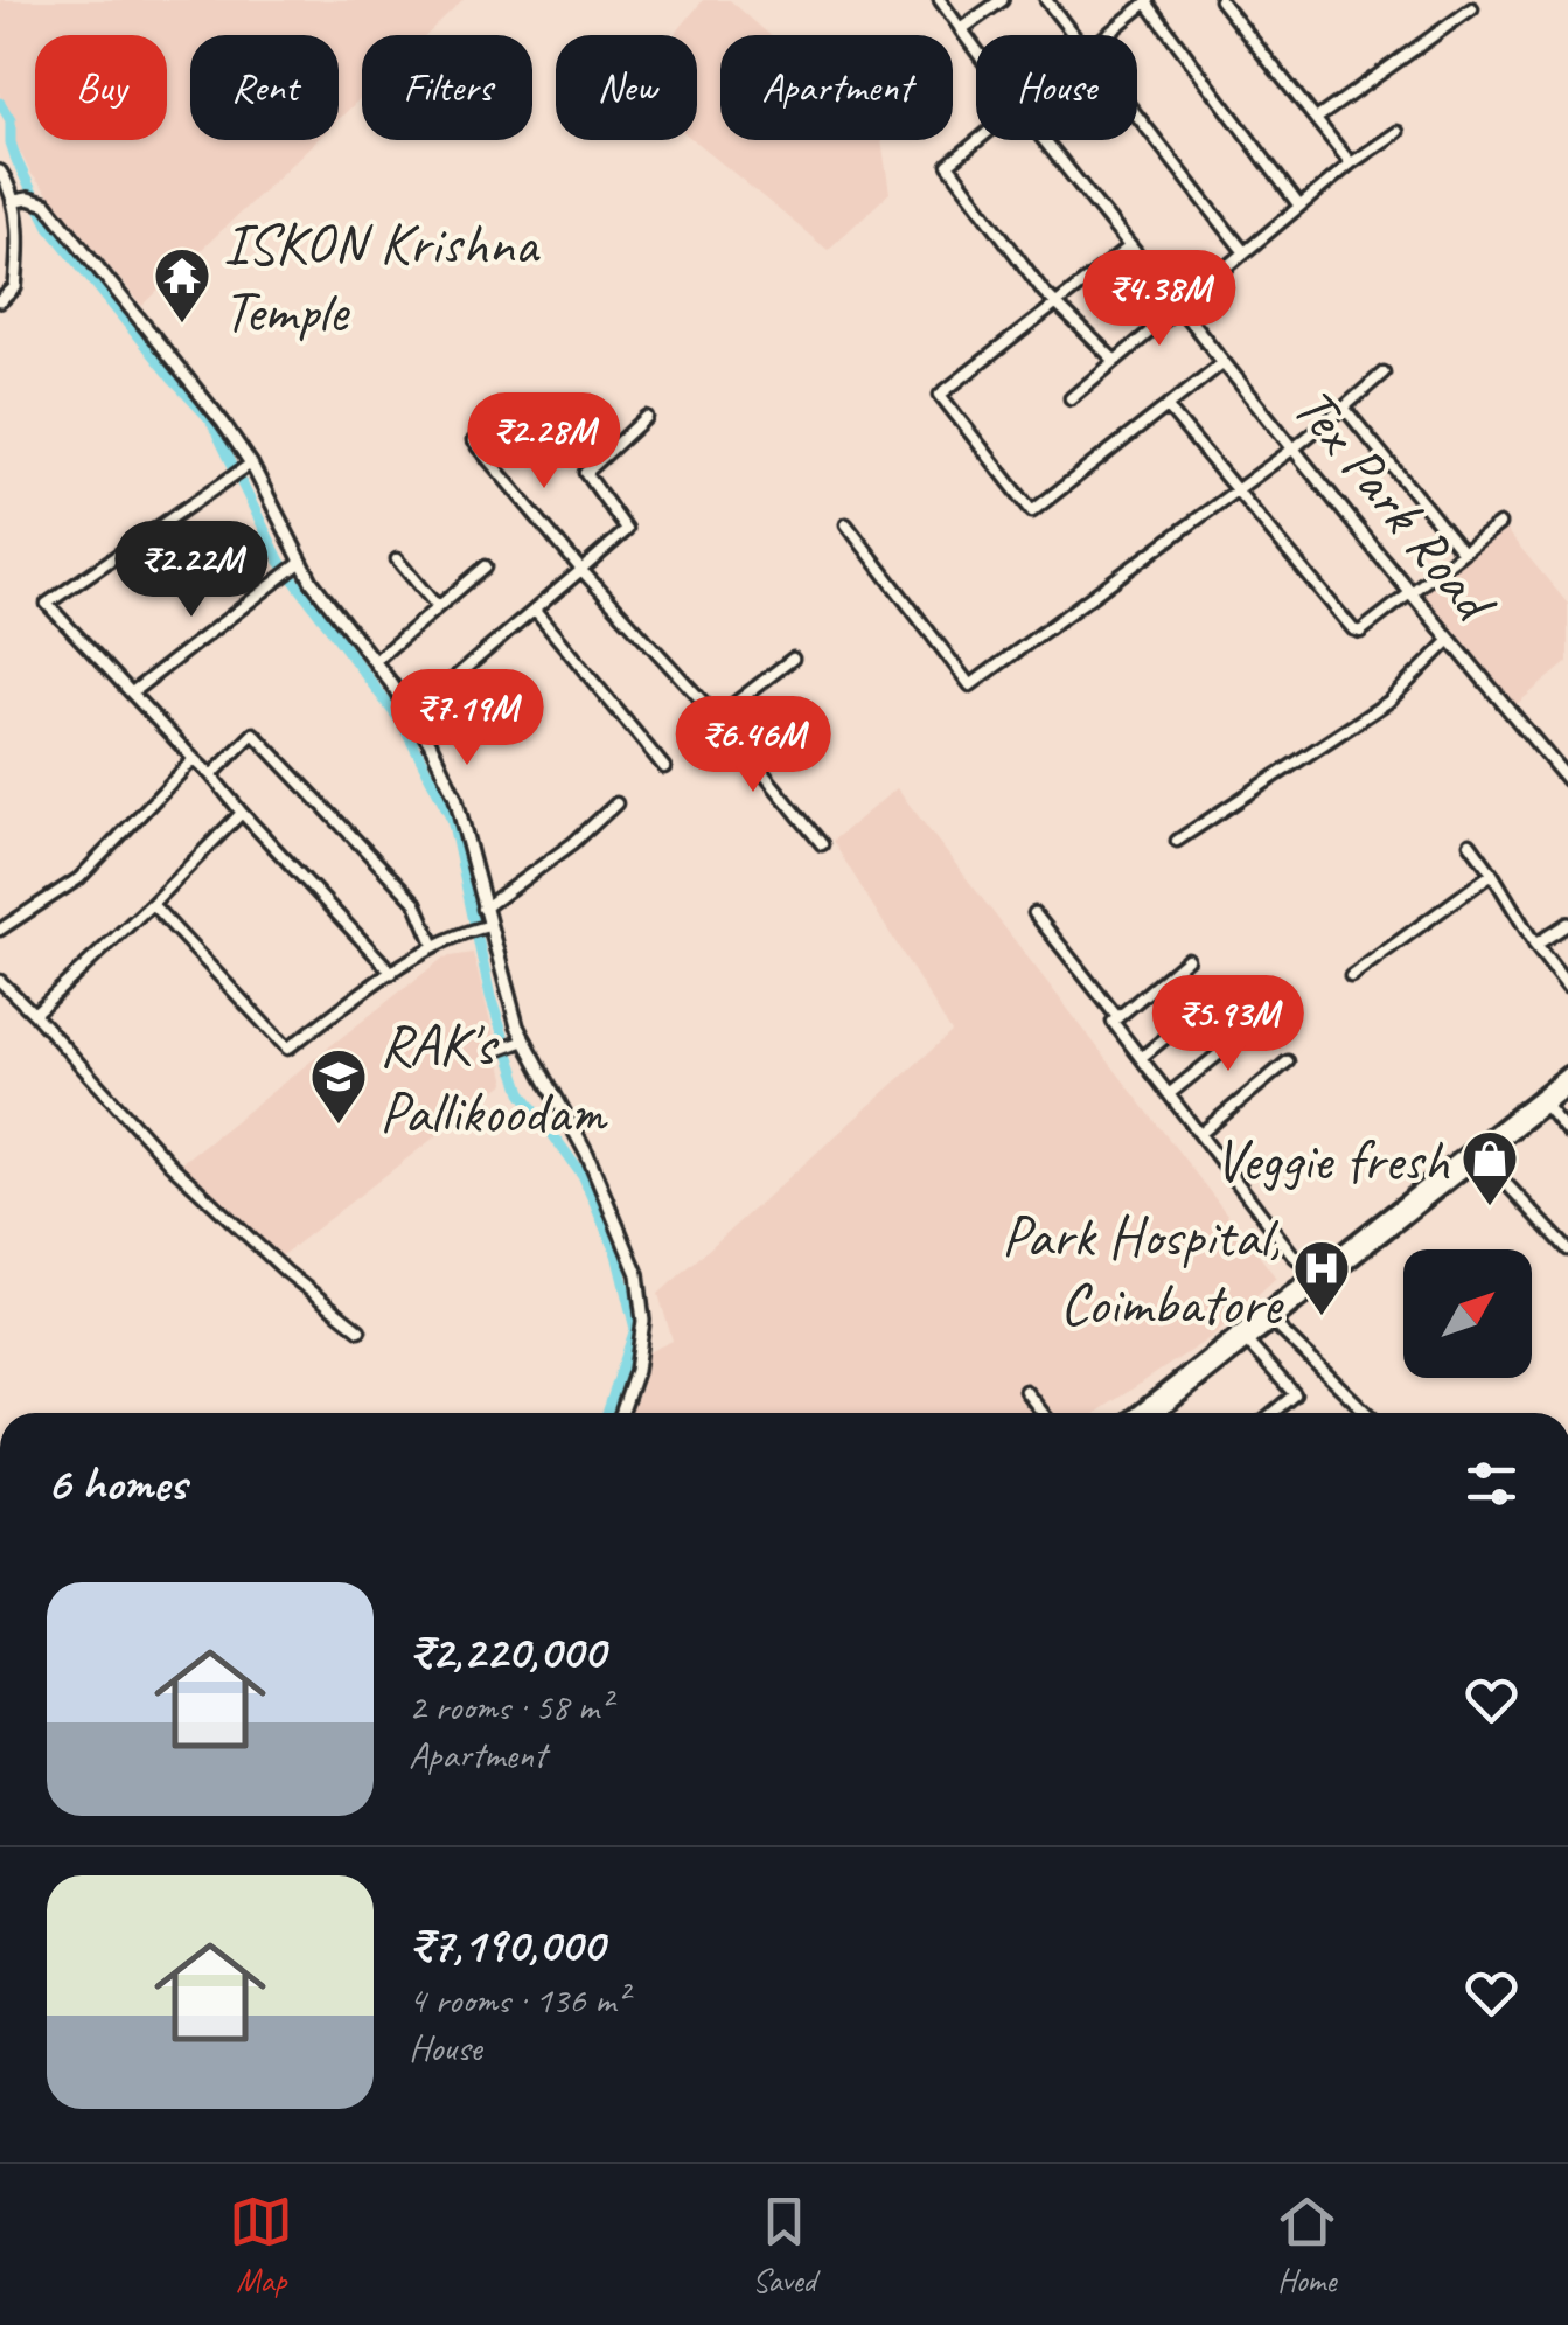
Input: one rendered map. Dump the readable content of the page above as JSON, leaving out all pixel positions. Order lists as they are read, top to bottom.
{
  "streets": {
    "street": ["Tex Park Road"]
  },
  "places": {
    "temple": ["ISKON Krishna Temple"],
    "school or university": ["RAK's Pallikoodam"],
    "shop": ["Veggie fresh"],
    "hospital": ["Park Hospital, Coimbatore"]
  },
  "north": "top right",
  "page": {
    "chip": [
      "Buy",
      "Rent",
      "Filters",
      "New",
      "Apartment",
      "House"
    ],
    "price": [
      "₹4.38M",
      "₹2.28M",
      "₹2.22M",
      "₹7.19M",
      "₹6.46M",
      "₹5.93M"
    ],
    "heading": "6 homes",
    "list": [
      {
        "name": "₹2,220,000",
        "note": "2 rooms · 58 m² · Apartment"
      },
      {
        "name": "₹7,190,000",
        "note": "4 rooms · 136 m² · House"
      }
    ],
    "tabs": ["Map", "Saved", "Home"]
  }
}
